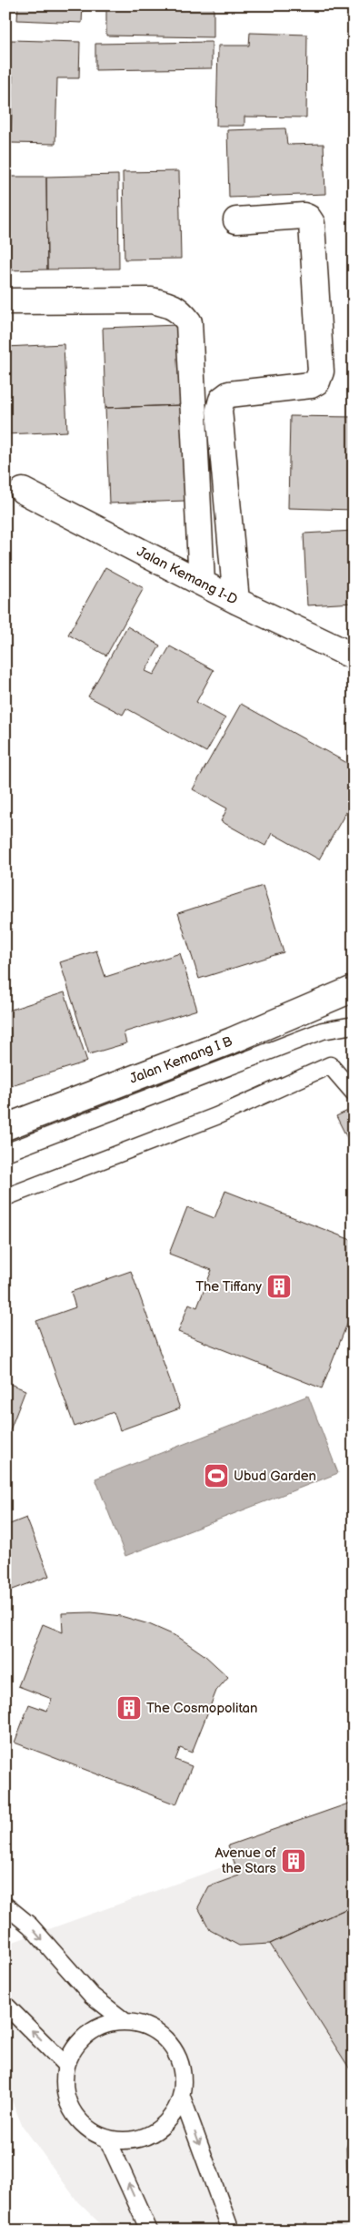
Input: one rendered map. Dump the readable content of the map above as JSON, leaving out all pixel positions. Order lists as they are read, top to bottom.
{
  "streets": {
    "street": ["Jalan Kemang I-D", "Jalan Kemang I B"]
  },
  "places": {
    "building": ["The Tiffany", "The Cosmopolitan", "Avenue of the Stars"],
    "sports": ["Ubud Garden"]
  }
}
